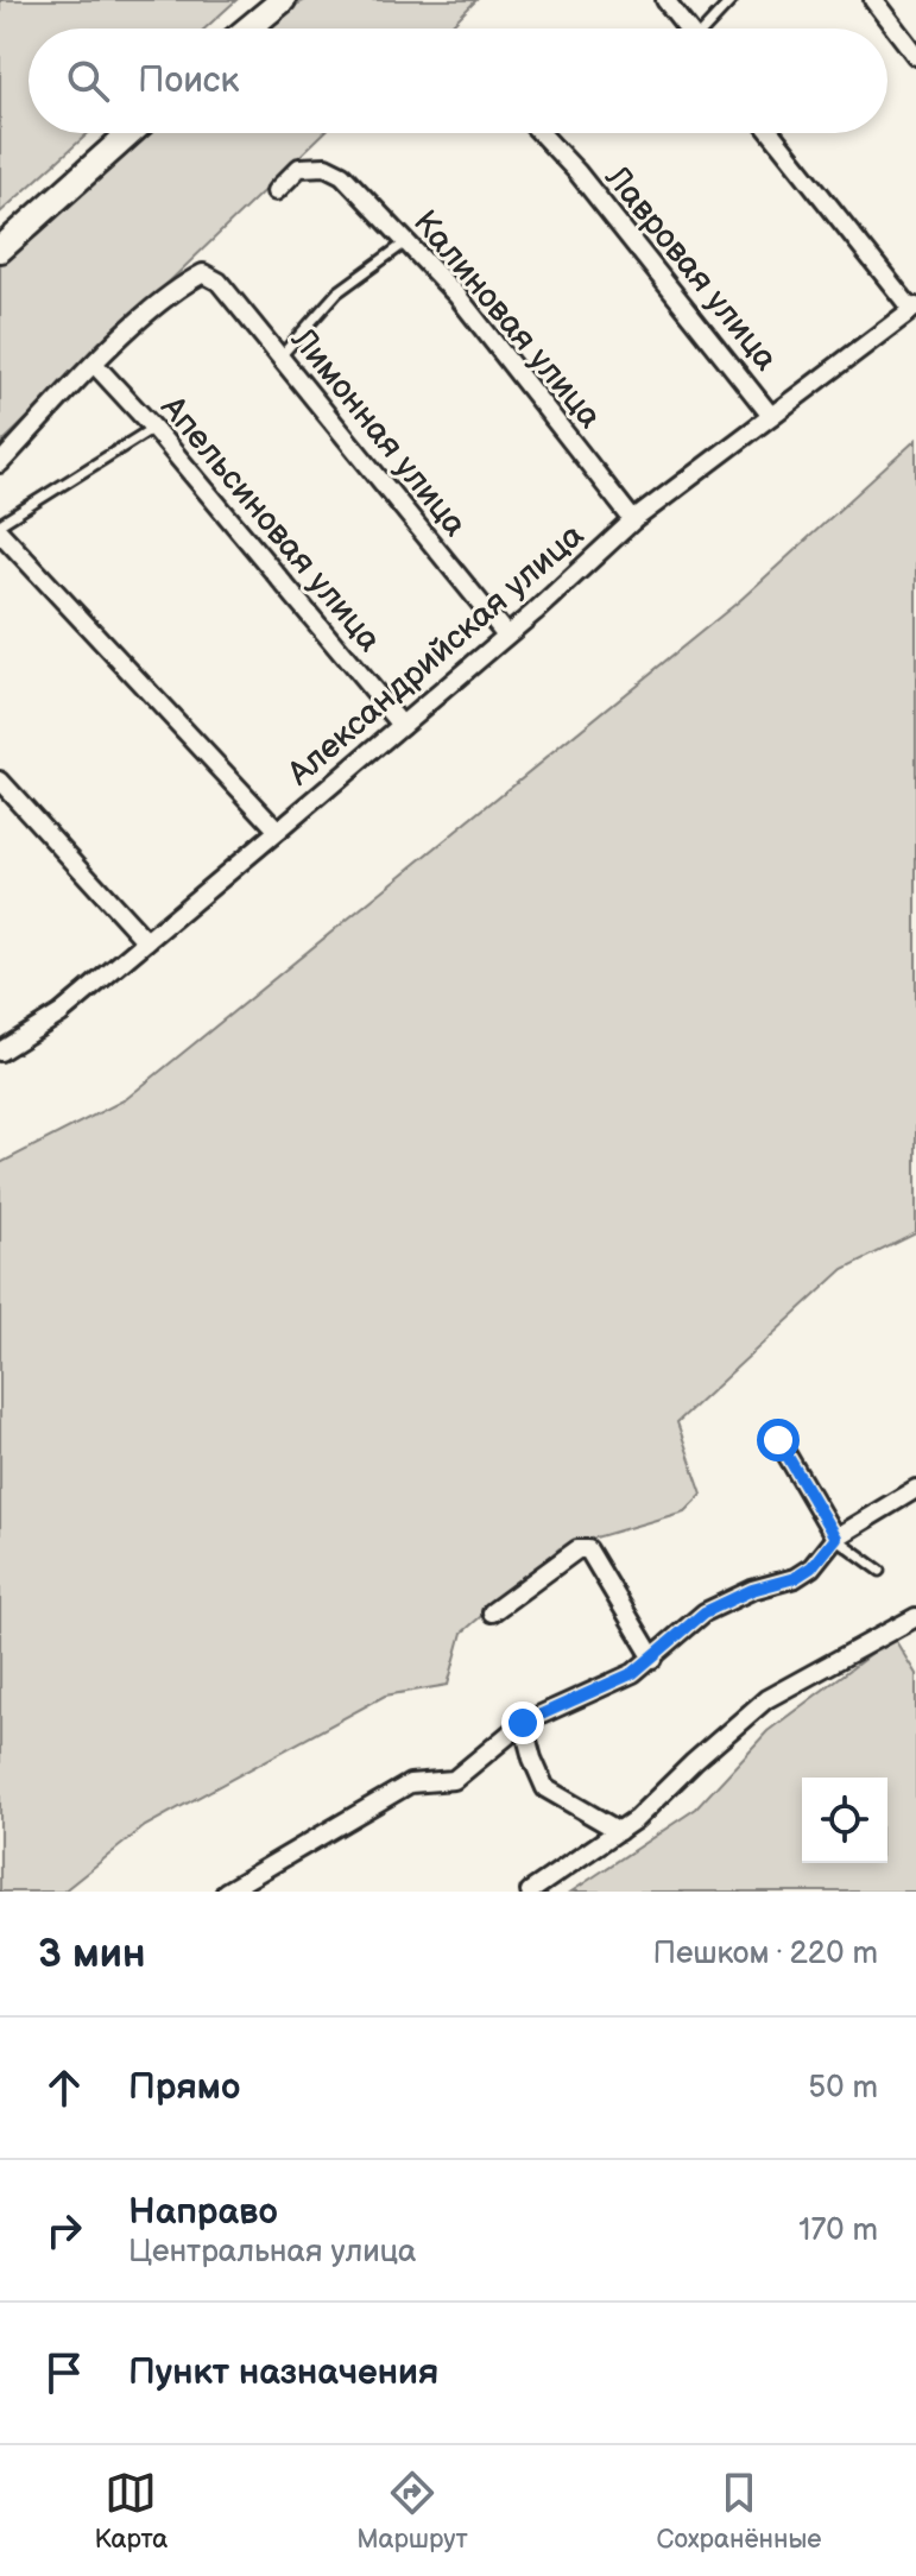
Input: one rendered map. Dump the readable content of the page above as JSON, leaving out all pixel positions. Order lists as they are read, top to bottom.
{
  "streets": {
    "street": [
      "Лавровая улица",
      "Калиновая улица",
      "Лимонная улица",
      "Апельсиновая улица",
      "Александрийская улица"
    ]
  },
  "crossings": [
    ["Лавровая улица", "Александрийская улица"],
    ["Калиновая улица", "Александрийская улица"],
    ["Лимонная улица", "Апельсиновая улица"],
    ["Лимонная улица", "Александрийская улица"],
    ["Апельсиновая улица", "Александрийская улица"]
  ],
  "page": {
    "search": "Поиск",
    "heading": ["3 мин", "Пешком · 220 m"],
    "list": [
      ["Прямо", "50 m"],
      ["Направо", "Центральная улица", "170 m"],
      "Пункт назначения"
    ],
    "nav": ["Карта", "Маршрут", "Сохранённые"]
  }
}
